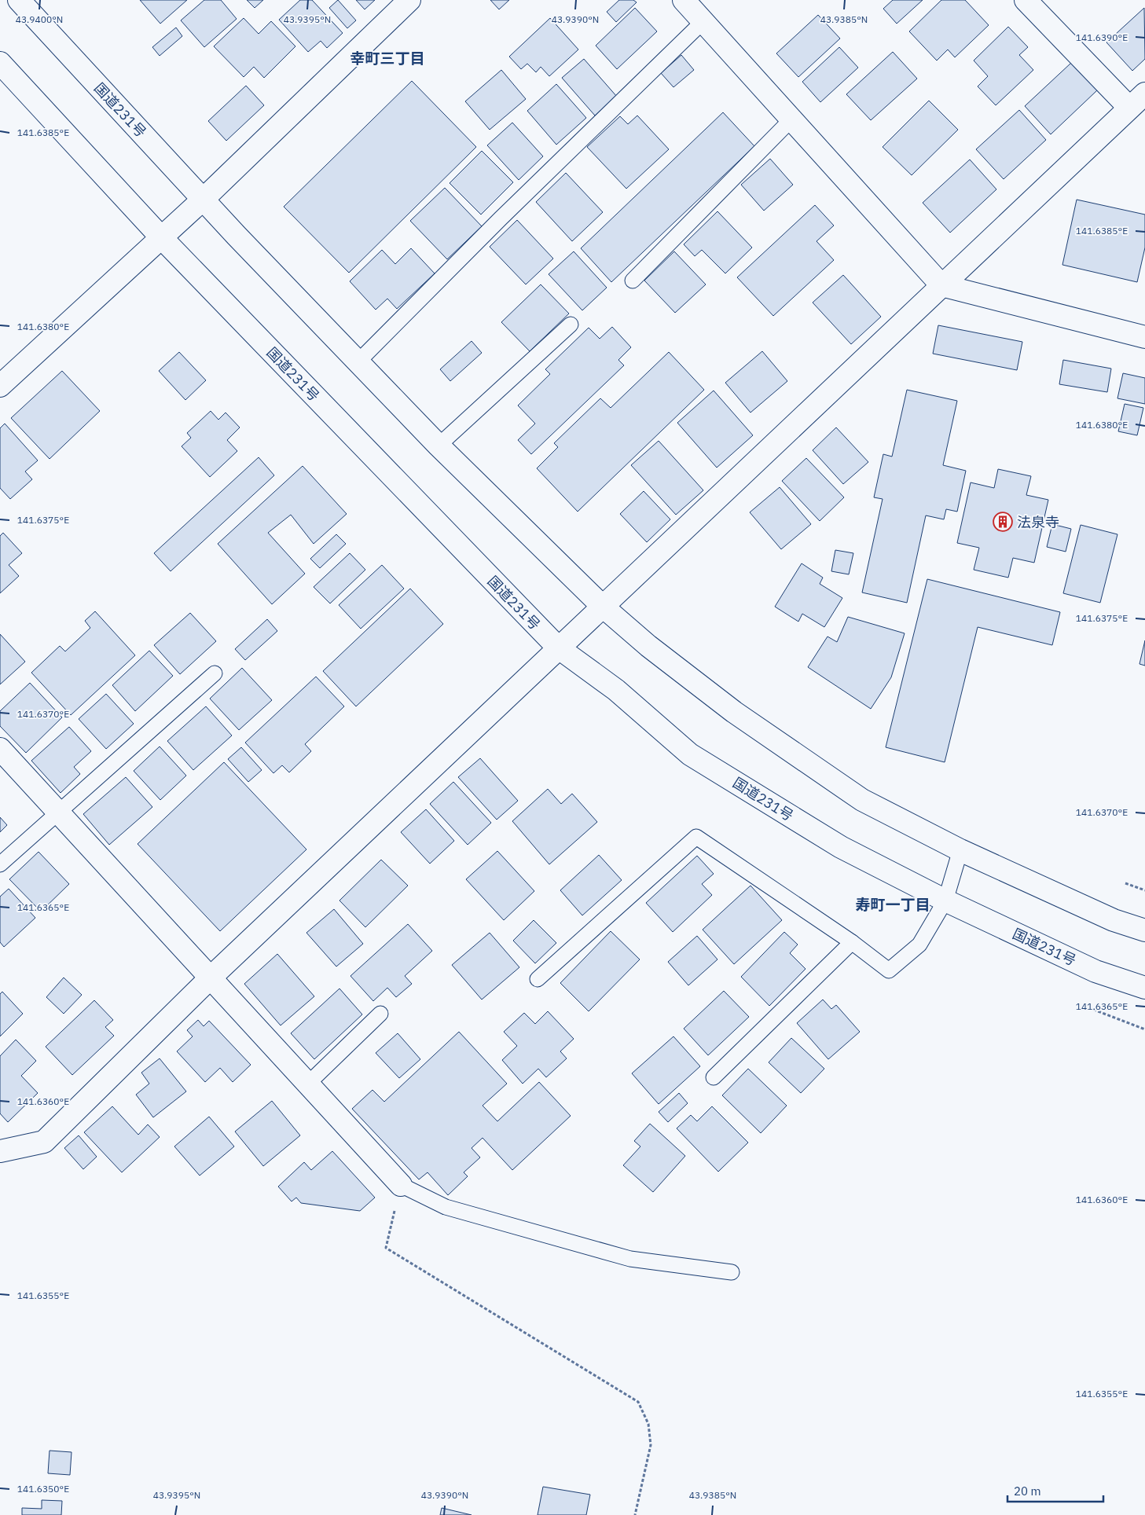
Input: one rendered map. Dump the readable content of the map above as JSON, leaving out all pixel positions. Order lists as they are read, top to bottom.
{
  "streets": {
    "main road": ["国道231号"]
  },
  "districts": ["幸町三丁目", "寿町一丁目"],
  "places": {
    "building": ["法泉寺"]
  },
  "scale_bar": "20 m",
  "coordinates": [
    "43.9400°N",
    "43.9395°N",
    "43.9390°N",
    "43.9385°N",
    "141.6390°E",
    "141.6385°E",
    "141.6380°E",
    "141.6375°E",
    "141.6370°E",
    "141.6365°E",
    "141.6360°E",
    "141.6355°E",
    "141.6350°E"
  ]
}
